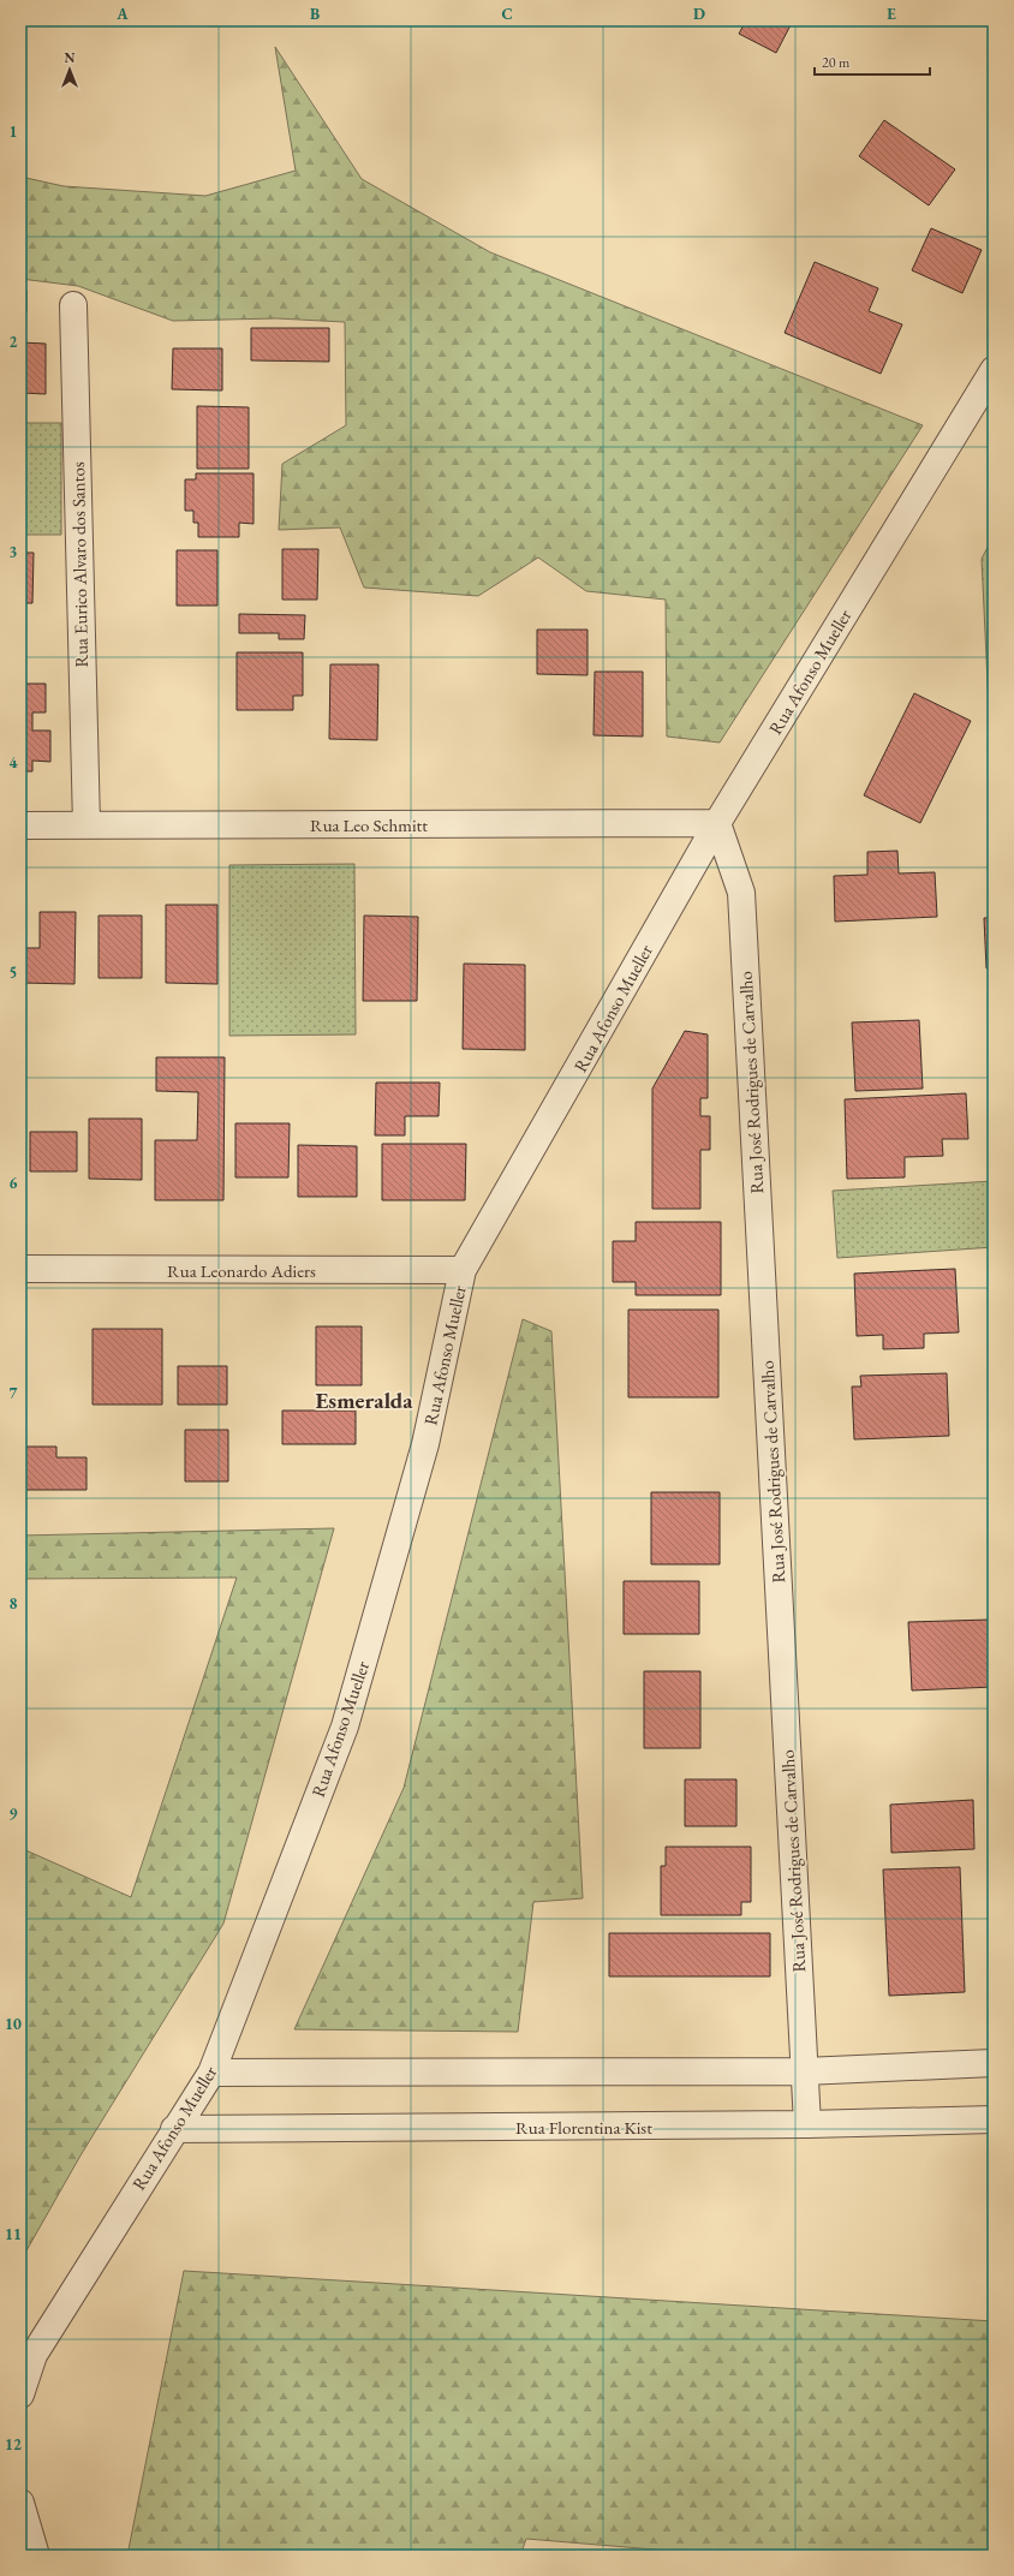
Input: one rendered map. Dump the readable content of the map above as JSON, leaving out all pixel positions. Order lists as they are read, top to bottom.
{
  "streets": {
    "street": [
      "Rua Eurico Alvaro dos Santos",
      "Rua Afonso Mueller",
      "Rua Leo Schmitt",
      "Rua José Rodrigues de Carvalho",
      "Rua Leonardo Adiers",
      "Rua Florentina Kist"
    ]
  },
  "crossings": [
    ["Rua Eurico Alvaro dos Santos", "Rua Leo Schmitt"],
    ["Rua Afonso Mueller", "Rua Leo Schmitt"],
    ["Rua Afonso Mueller", "Rua José Rodrigues de Carvalho"],
    ["Rua Afonso Mueller", "Rua Leonardo Adiers"],
    ["Rua Afonso Mueller", "Rua Florentina Kist"],
    ["Rua Leo Schmitt", "Rua José Rodrigues de Carvalho"],
    ["Rua José Rodrigues de Carvalho", "Rua Florentina Kist"]
  ],
  "districts": ["Esmeralda"],
  "scale_bar": "20 m",
  "north": "top",
  "grid": {
    "columns": [
      "A",
      "B",
      "C",
      "D",
      "E"
    ],
    "rows": [
      "1",
      "2",
      "3",
      "4",
      "5",
      "6",
      "7",
      "8",
      "9",
      "10",
      "11",
      "12"
    ]
  }
}
